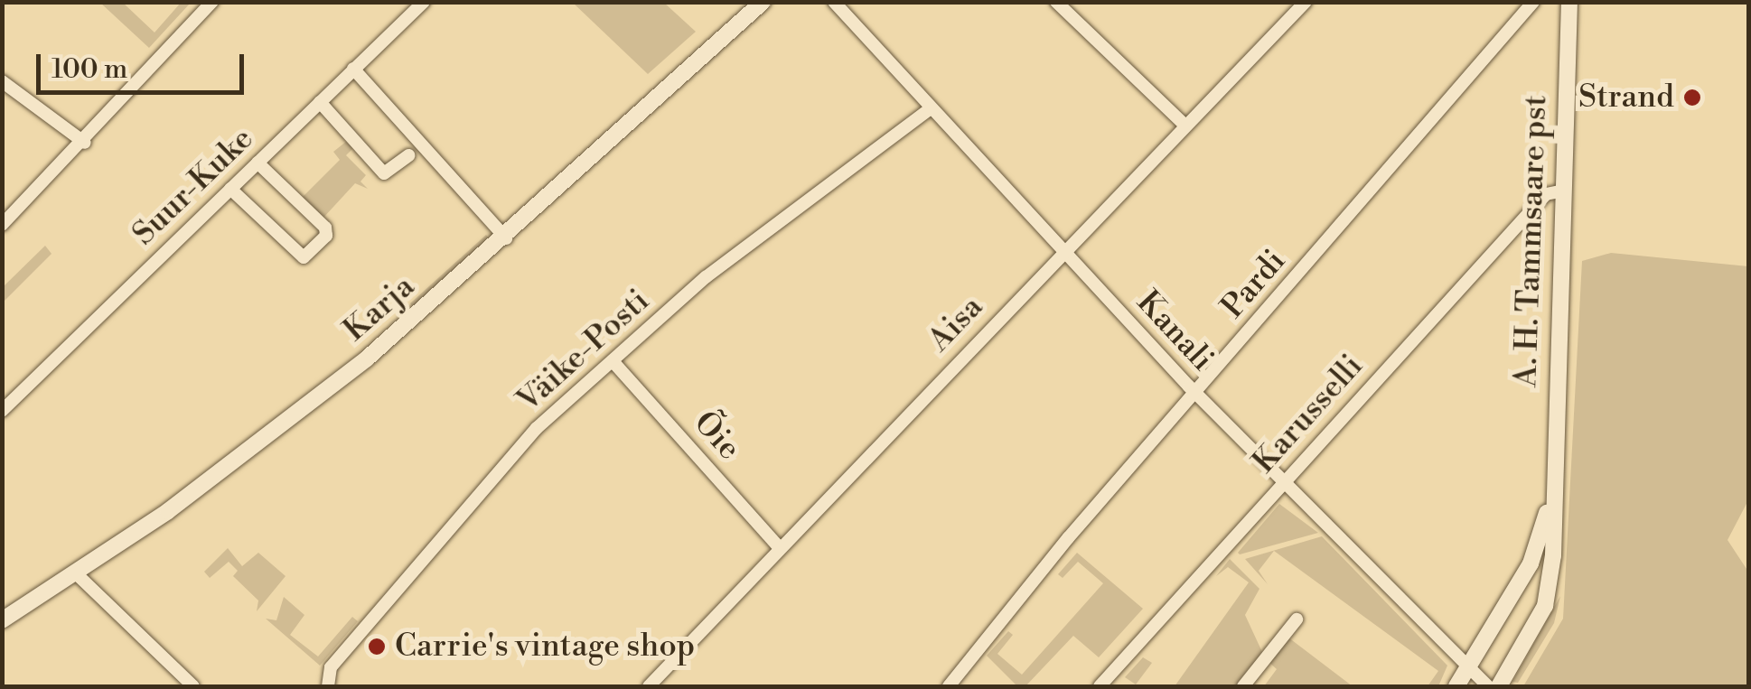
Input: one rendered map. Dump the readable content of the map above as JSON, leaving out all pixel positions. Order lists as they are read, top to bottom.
{
  "streets": {
    "street": [
      "Suur-Kuke",
      "A. H. Tammsaare pst",
      "Pardi",
      "Karja",
      "Aisa",
      "Kanali",
      "Väike-Posti",
      "Karusselli",
      "Õie"
    ]
  },
  "crossings": [
    ["A. H. Tammsaare pst", "Kanali"],
    ["A. H. Tammsaare pst", "Karusselli"],
    ["Pardi", "Kanali"],
    ["Aisa", "Kanali"],
    ["Aisa", "Õie"],
    ["Kanali", "Väike-Posti"],
    ["Kanali", "Karusselli"],
    ["Väike-Posti", "Õie"]
  ],
  "places": ["Strand", "Carrie's vintage shop"],
  "scale_bar": "100 m"
}
